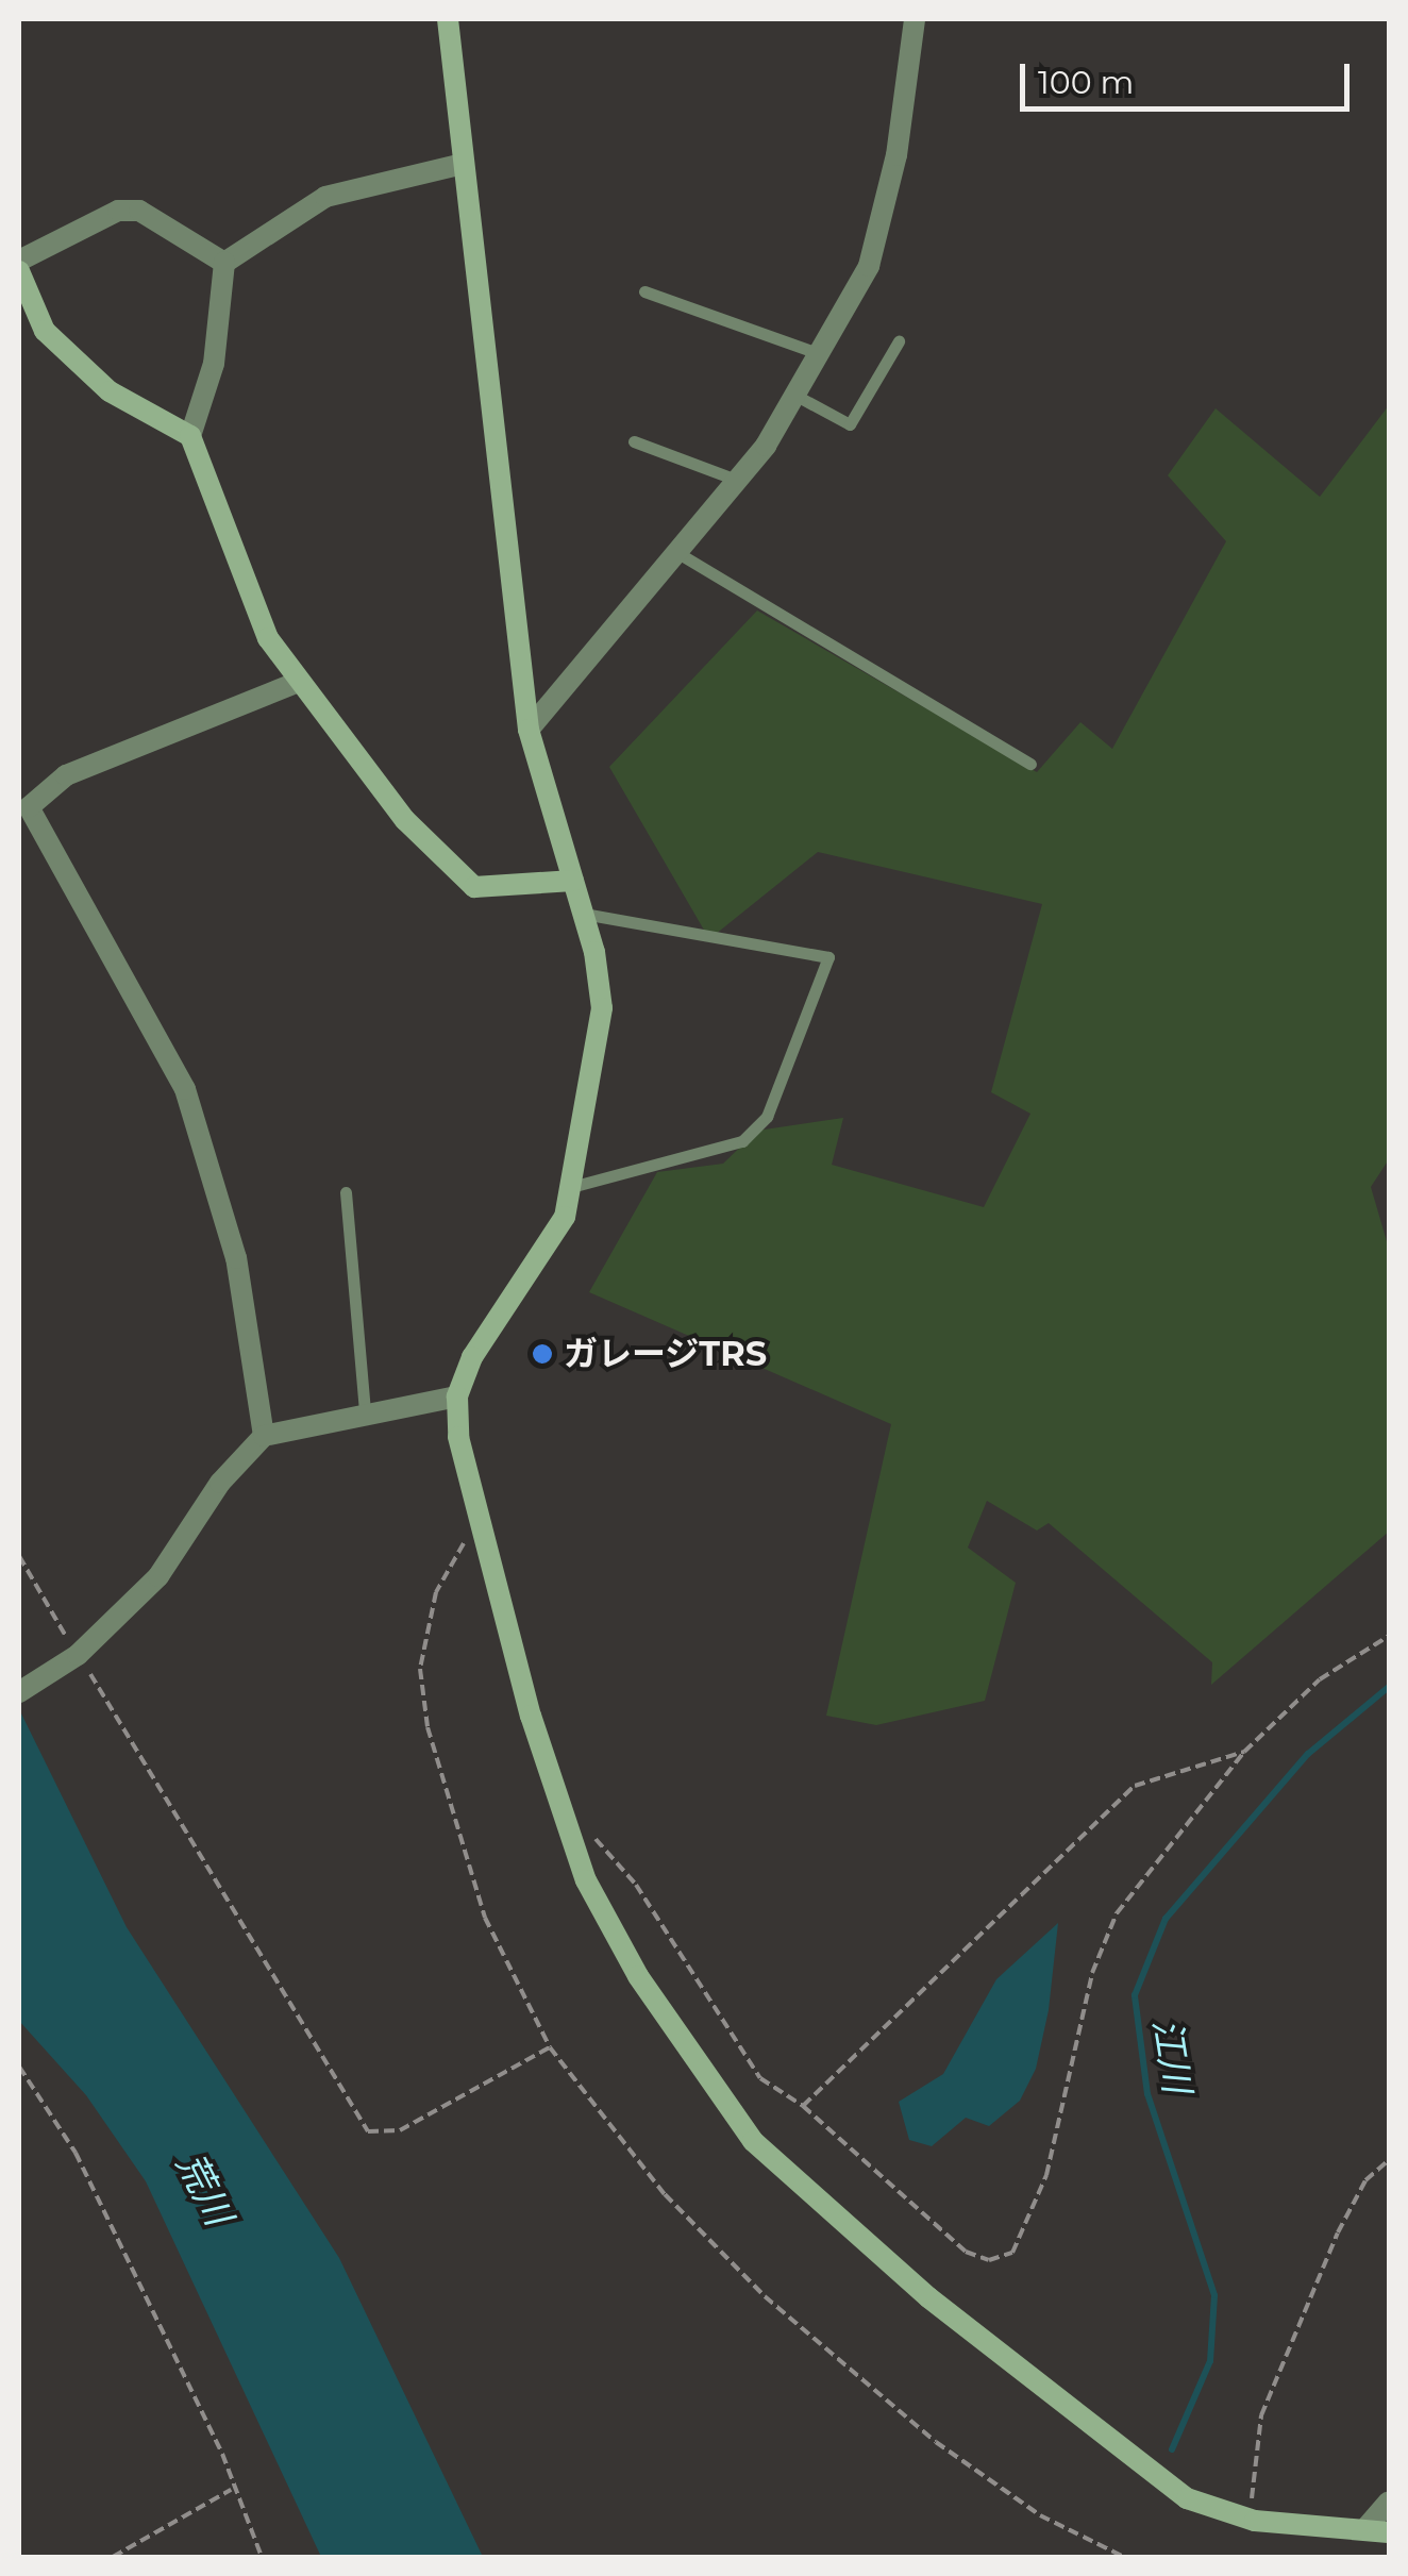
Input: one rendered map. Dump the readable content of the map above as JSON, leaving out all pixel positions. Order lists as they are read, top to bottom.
{
  "water": ["江川", "荒川"],
  "places": ["ガレージTRS"],
  "scale_bar": "100 m"
}
